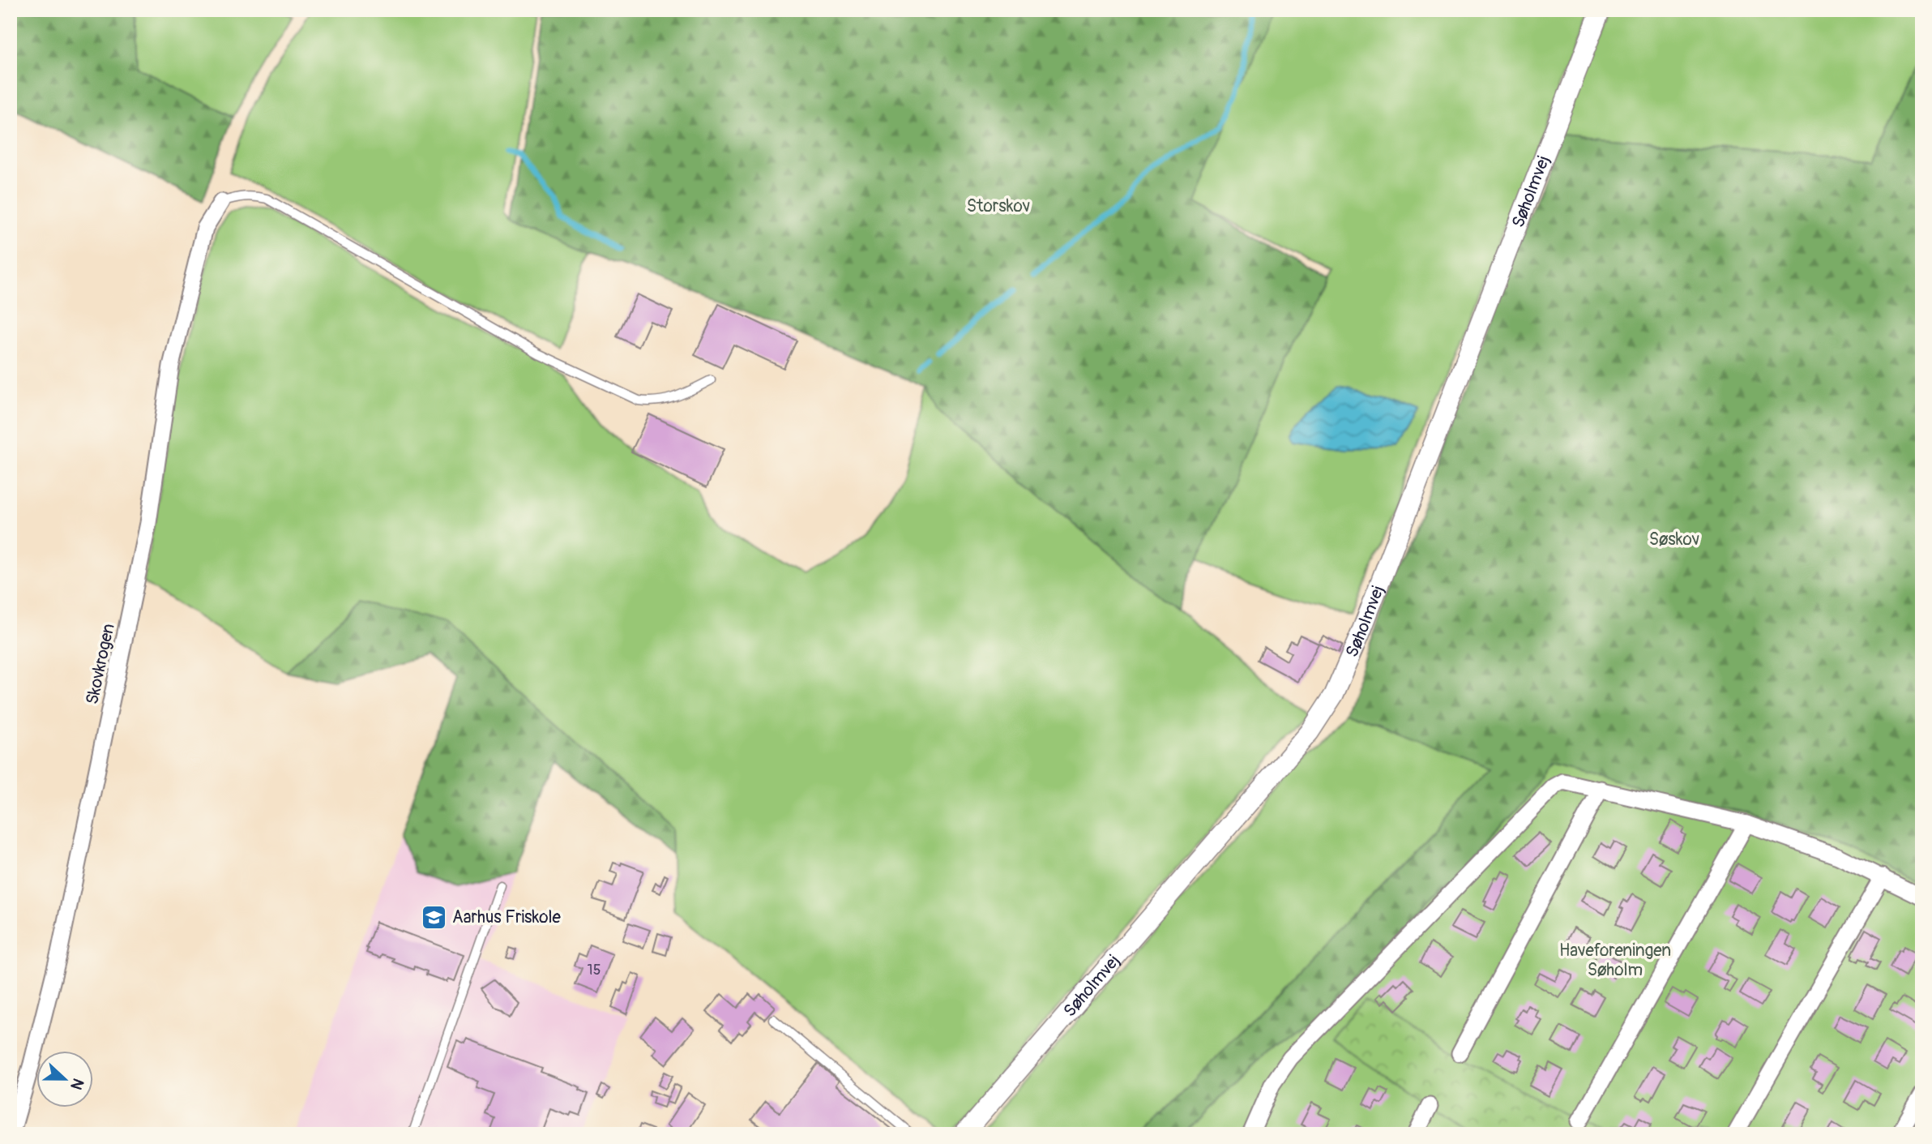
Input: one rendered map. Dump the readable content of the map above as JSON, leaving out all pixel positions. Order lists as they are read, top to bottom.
{
  "streets": {
    "street": ["Søholmvej", "Skovkrogen"]
  },
  "parks": ["Storskov", "Søskov", "Haveforeningen Søholm"],
  "places": {
    "school or university": ["Aarhus Friskole"]
  },
  "house_numbers": ["15"],
  "north": "right"
}
